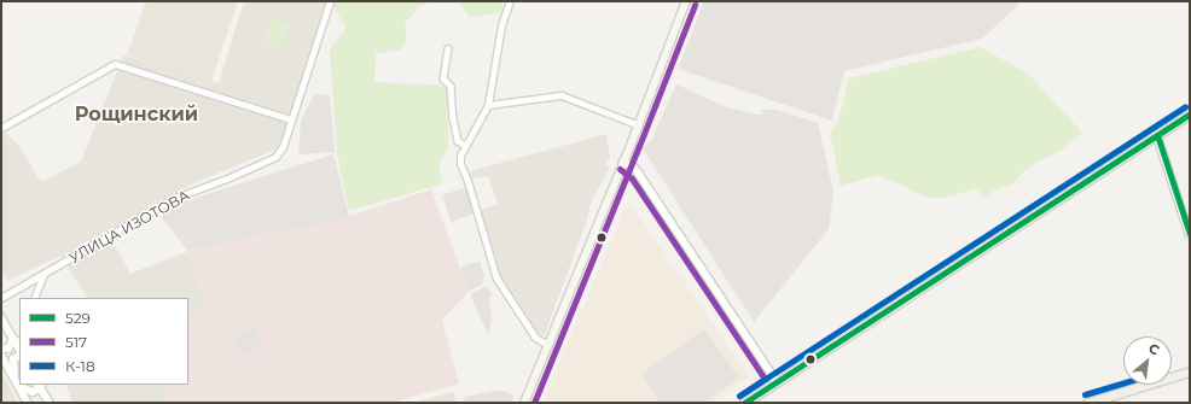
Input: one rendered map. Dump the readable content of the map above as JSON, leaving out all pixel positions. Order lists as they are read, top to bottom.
{
  "streets": {
    "street": ["УЛИЦА ИЗОТОВА"]
  },
  "districts": ["Рощинский"],
  "lines": ["transit line 517", "transit line К-18", "transit line 529"],
  "legend": ["529", "517", "К-18"],
  "north": "top right"
}
